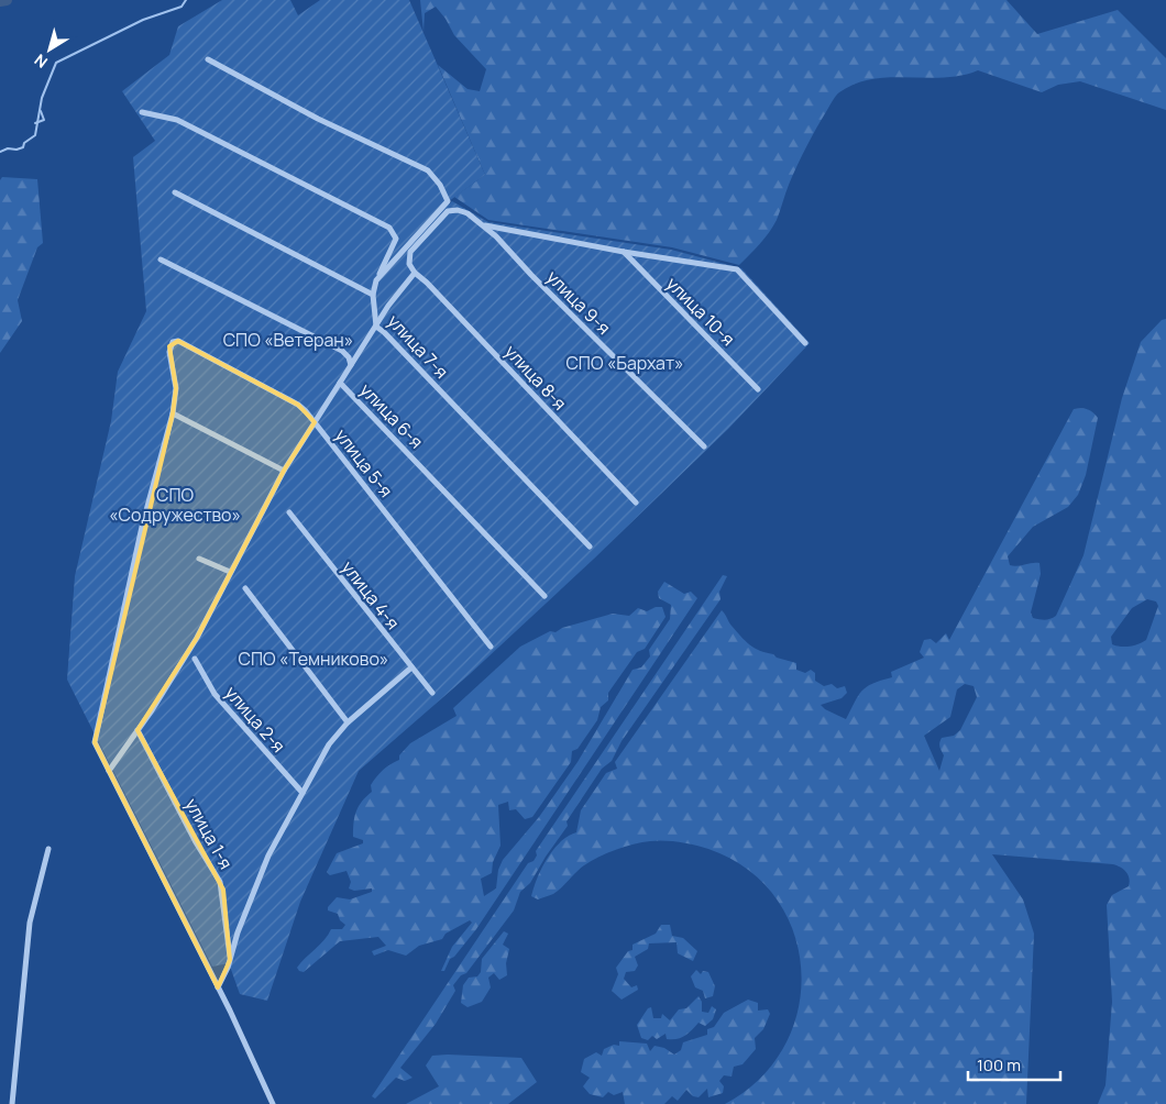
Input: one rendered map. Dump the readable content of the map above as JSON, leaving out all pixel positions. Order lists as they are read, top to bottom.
{
  "streets": {
    "street": [
      "улица 9-я",
      "улица 10-я",
      "улица 7-я",
      "улица 8-я",
      "улица 6-я",
      "улица 5-я",
      "улица 4-я",
      "улица 2-я",
      "улица 1-я"
    ]
  },
  "crossings": [
    ["улица 9-я", "улица 8-я"]
  ],
  "parks": [
    "СПО «Ветеран»",
    "СПО «Бархат»",
    "СПО «Содружество»",
    "СПО «Темниково»"
  ],
  "scale_bar": "100 m",
  "north": "bottom left"
}
